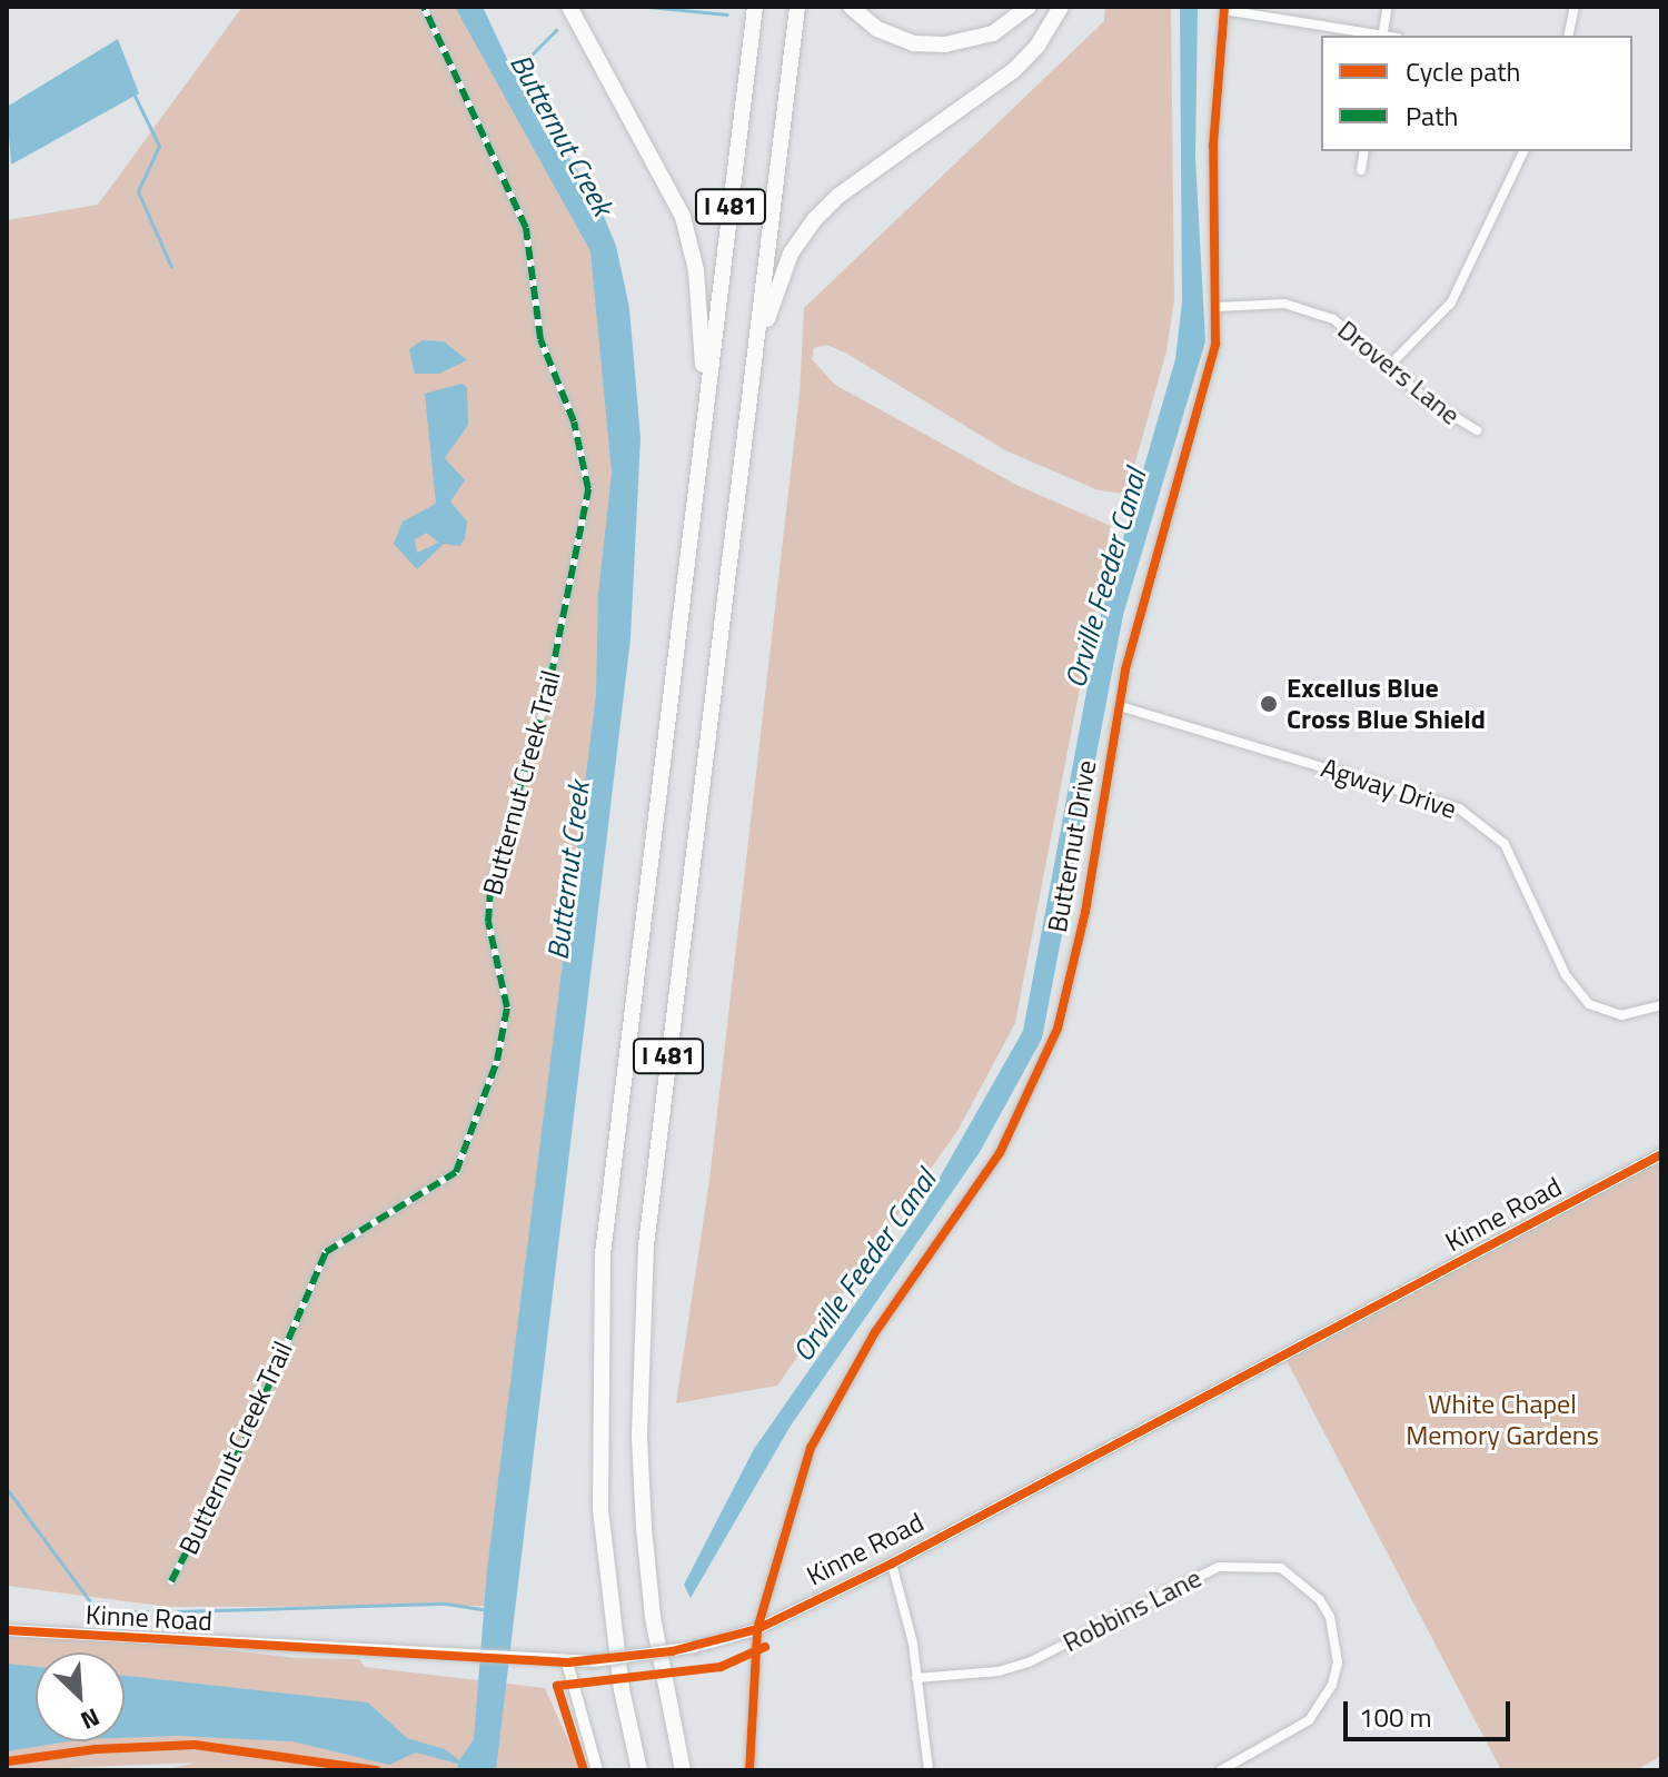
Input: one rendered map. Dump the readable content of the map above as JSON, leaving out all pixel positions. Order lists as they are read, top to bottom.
{
  "streets": {
    "highway": ["I 481"],
    "street": [
      "Drovers Lane",
      "Butternut Creek Trail",
      "Agway Drive",
      "Butternut Drive",
      "Kinne Road",
      "Robbins Lane"
    ]
  },
  "crossings": [
    ["Drovers Lane", "Butternut Drive"],
    ["Agway Drive", "Butternut Drive"],
    ["Butternut Drive", "Kinne Road"]
  ],
  "water": ["Butternut Creek", "Orville Feeder Canal"],
  "parks": ["White Chapel Memory Gardens"],
  "places": ["Excellus Blue Cross Blue Shield"],
  "legend": ["Cycle path", "Path"],
  "scale_bar": "100 m",
  "north": "bottom right"
}
